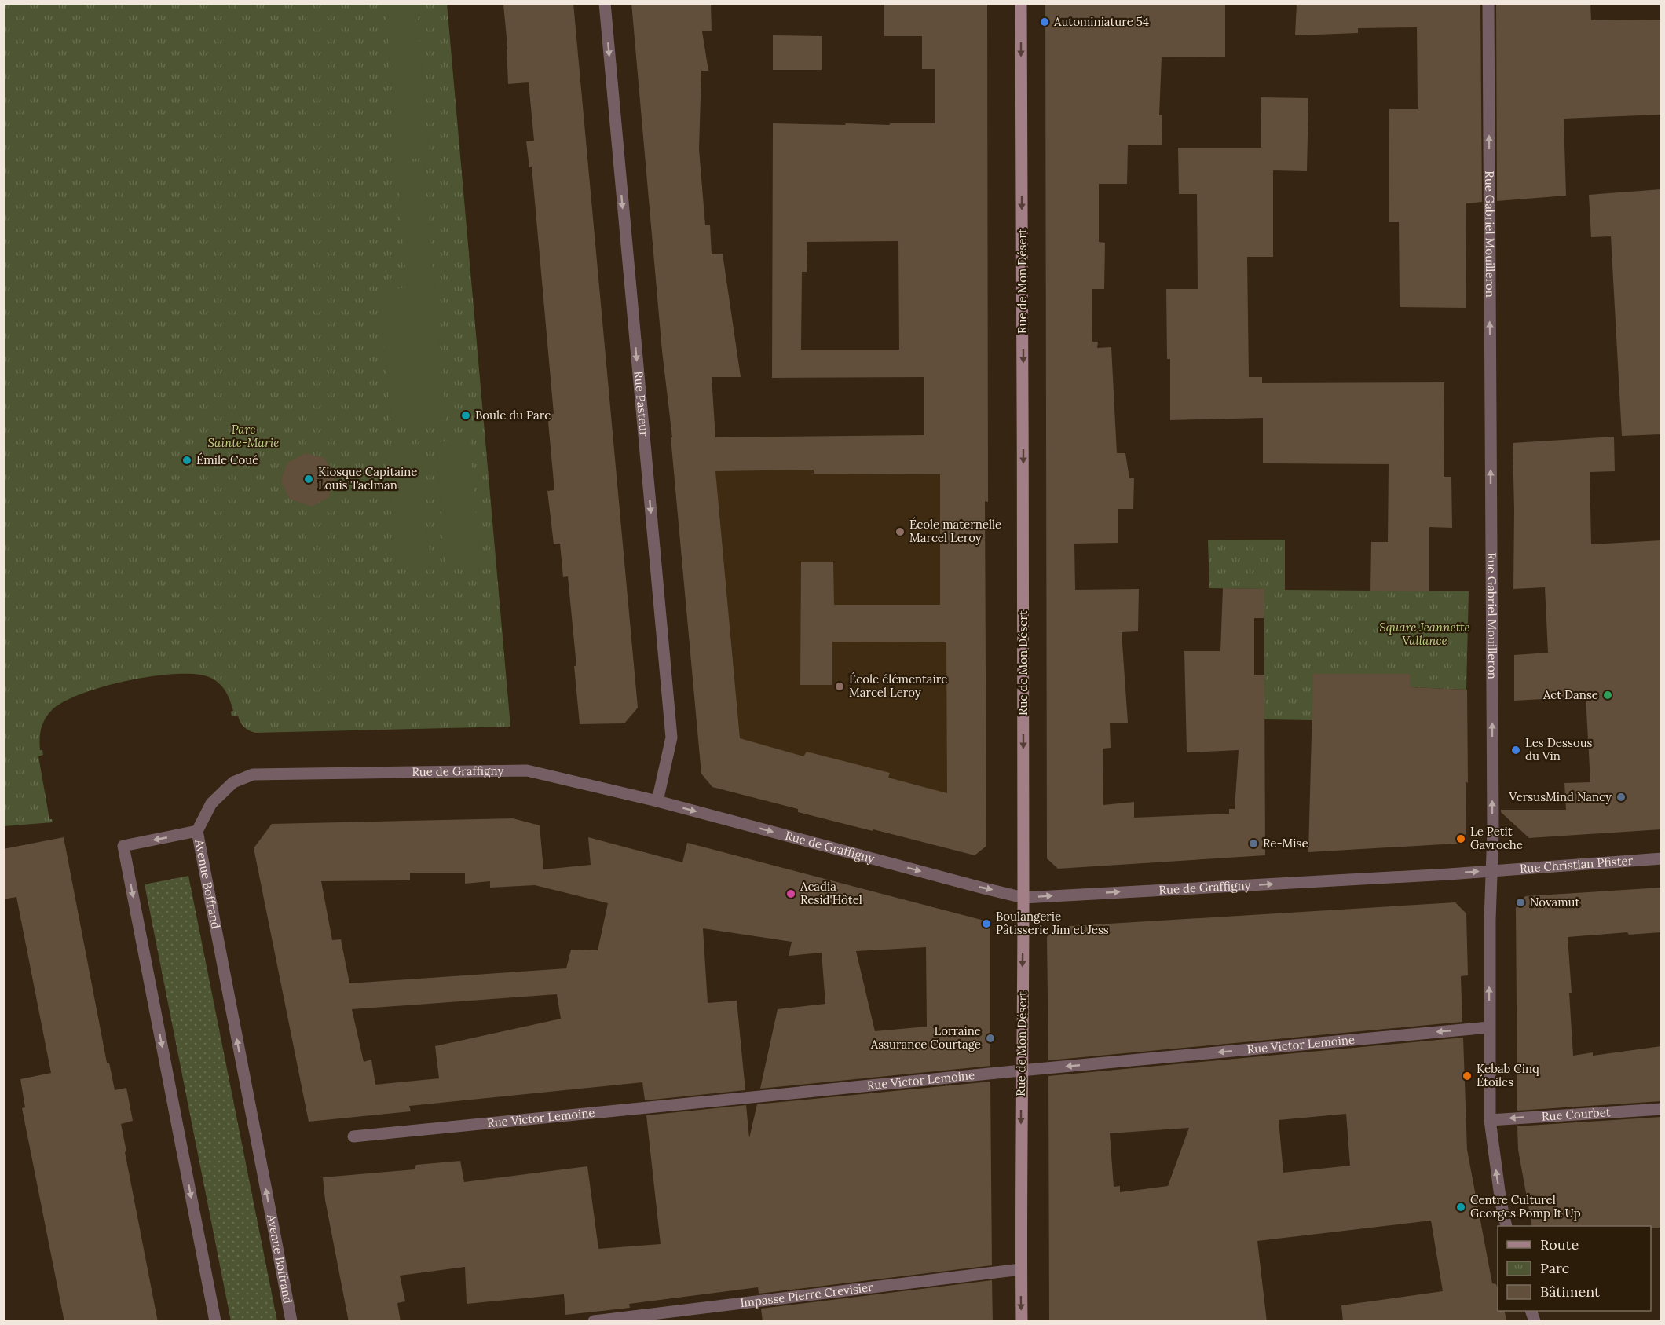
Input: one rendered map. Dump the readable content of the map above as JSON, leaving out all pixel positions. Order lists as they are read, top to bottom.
{
  "streets": {
    "main road": ["Rue de Mon Désert"],
    "street": [
      "Rue Gabriel Mouilleron",
      "Rue Pasteur",
      "Rue de Graffigny",
      "Rue Christian Pfister",
      "Avenue Boffrand",
      "Rue Victor Lemoine",
      "Rue Courbet",
      "Impasse Pierre Crevisier"
    ]
  },
  "crossings": [
    ["Rue Gabriel Mouilleron", "Rue de Graffigny"],
    ["Rue Gabriel Mouilleron", "Rue Christian Pfister"],
    ["Rue Gabriel Mouilleron", "Rue Victor Lemoine"],
    ["Rue Gabriel Mouilleron", "Rue Courbet"],
    ["Rue de Mon Désert", "Rue de Graffigny"],
    ["Rue de Mon Désert", "Rue Victor Lemoine"],
    ["Rue de Mon Désert", "Impasse Pierre Crevisier"],
    ["Rue Pasteur", "Rue de Graffigny"],
    ["Rue de Graffigny", "Rue Christian Pfister"],
    ["Rue de Graffigny", "Avenue Boffrand"]
  ],
  "one_way": [
    "Rue Gabriel Mouilleron",
    "Rue de Mon Désert",
    "Rue Pasteur",
    "Rue de Graffigny",
    "Rue Victor Lemoine",
    "Rue Courbet"
  ],
  "parks": ["Parc Sainte-Marie", "Square Jeannette Vallance"],
  "places": [
    "Autominiature 54",
    "Boule du Parc",
    "Émile Coué",
    "Kiosque Capitaine Louis Taelman",
    "École maternelle Marcel Leroy",
    "École élémentaire Marcel Leroy",
    "Act Danse",
    "Les Dessous du Vin",
    "VersusMind Nancy",
    "Le Petit Gavroche",
    "Re-Mise",
    "Acadia Resid'Hôtel",
    "Novamut",
    "Boulangerie Pâtisserie Jim et Jess",
    "Lorraine Assurance Courtage",
    "Kebab Cinq Étoiles",
    "Centre Culturel Georges Pomp It Up"
  ],
  "legend": ["Route", "Parc", "Bâtiment"]
}
